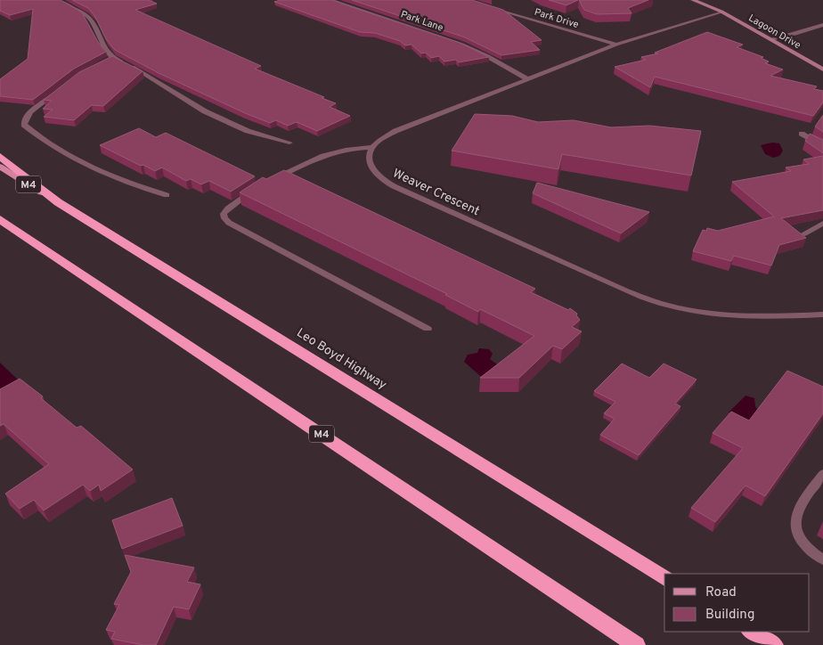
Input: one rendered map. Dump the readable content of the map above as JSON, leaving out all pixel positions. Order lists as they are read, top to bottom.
{
  "streets": {
    "highway": ["M4", "Leo Boyd Highway"],
    "street": [
      "Park Drive",
      "Park Lane",
      "Lagoon Drive",
      "Weaver Crescent"
    ]
  },
  "legend": ["Road", "Building"]
}
